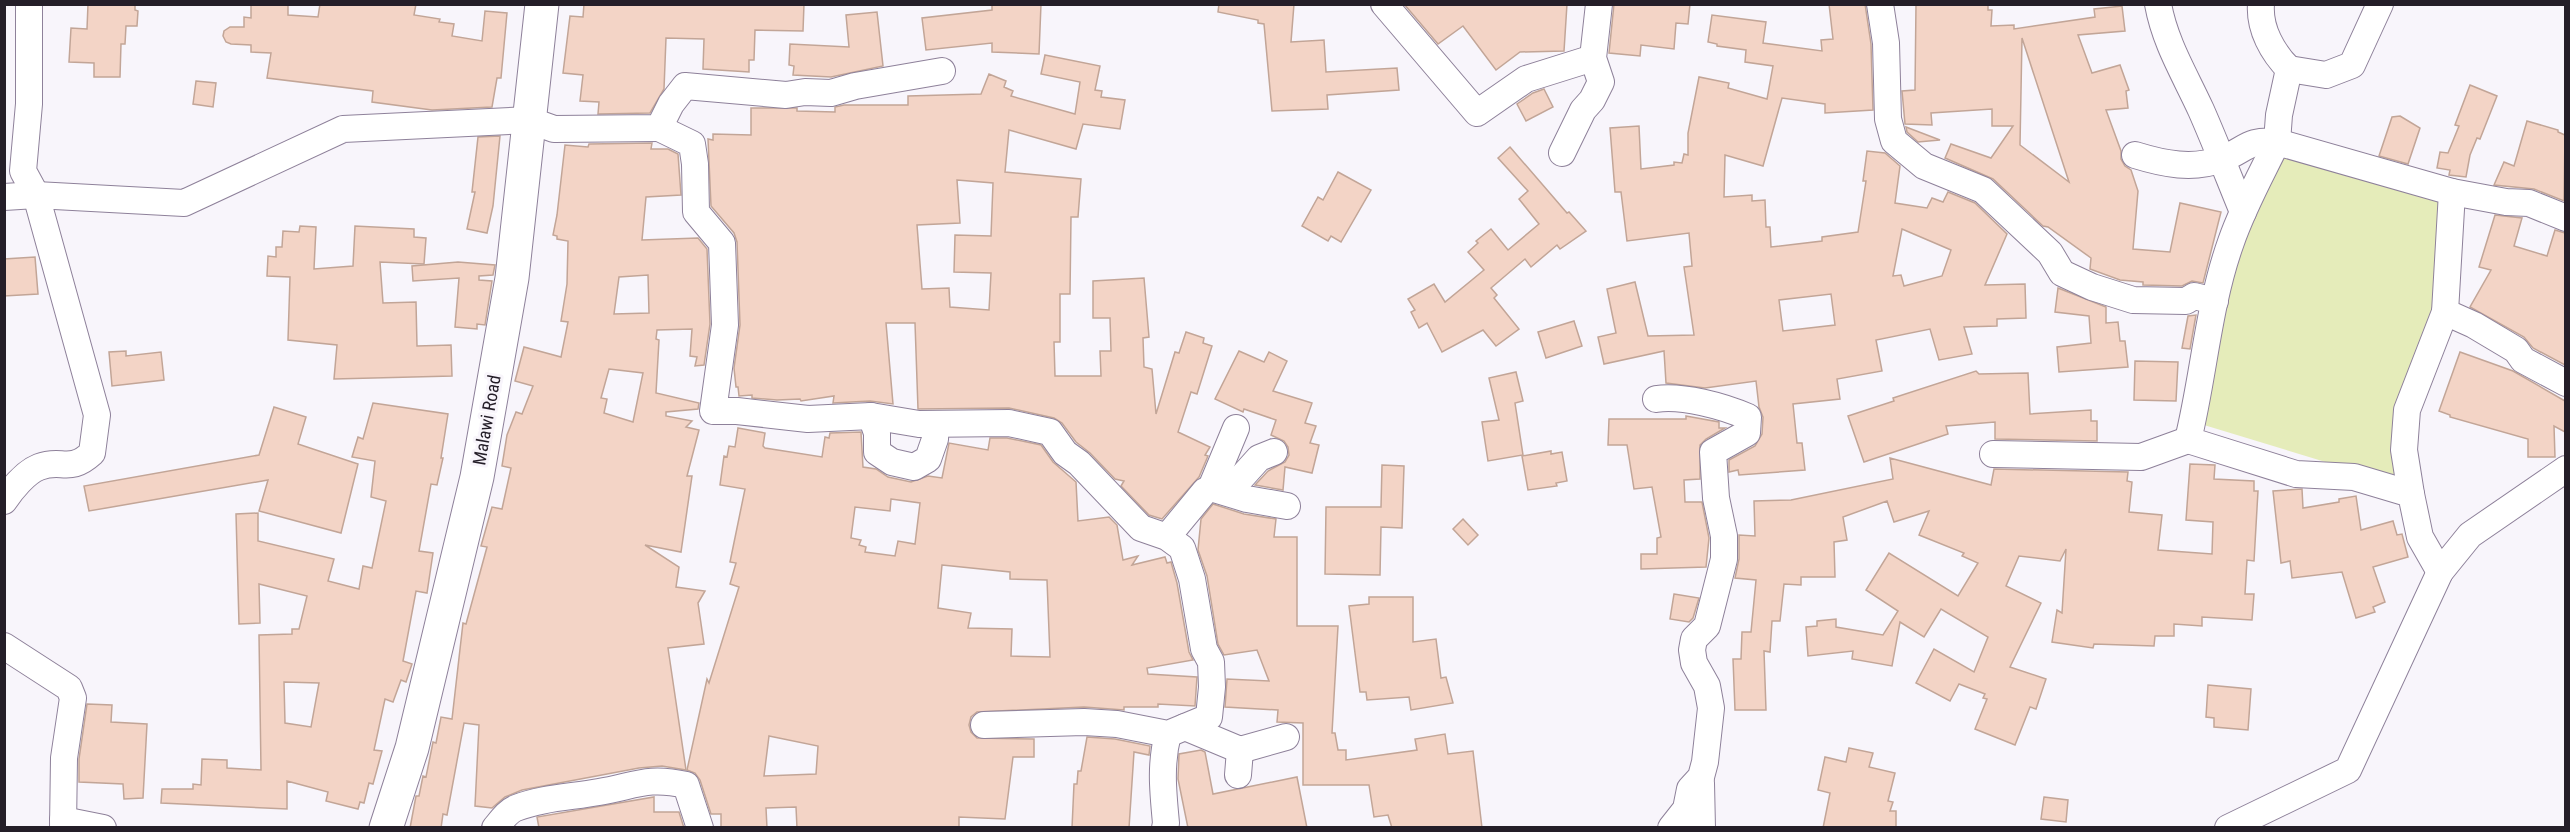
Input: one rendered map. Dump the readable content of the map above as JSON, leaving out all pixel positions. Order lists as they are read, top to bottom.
{
  "streets": {
    "main road": ["Malawi Road"]
  }
}
